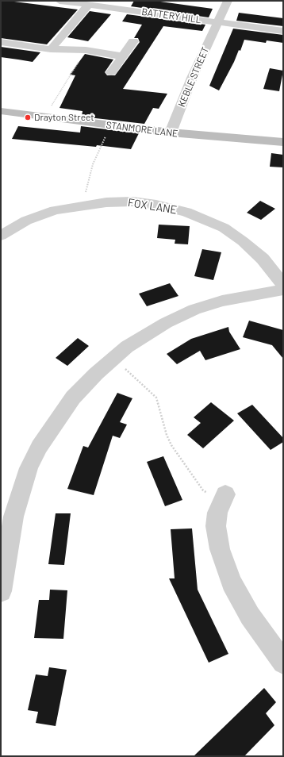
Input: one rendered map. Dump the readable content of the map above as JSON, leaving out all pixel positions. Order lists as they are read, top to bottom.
{
  "streets": {
    "street": [
      "BATTERY HILL",
      "KEBLE STREET",
      "STANMORE LANE",
      "FOX LANE"
    ]
  },
  "crossings": [
    ["BATTERY HILL", "KEBLE STREET"],
    ["KEBLE STREET", "STANMORE LANE"]
  ],
  "places": ["Drayton Street"]
}
